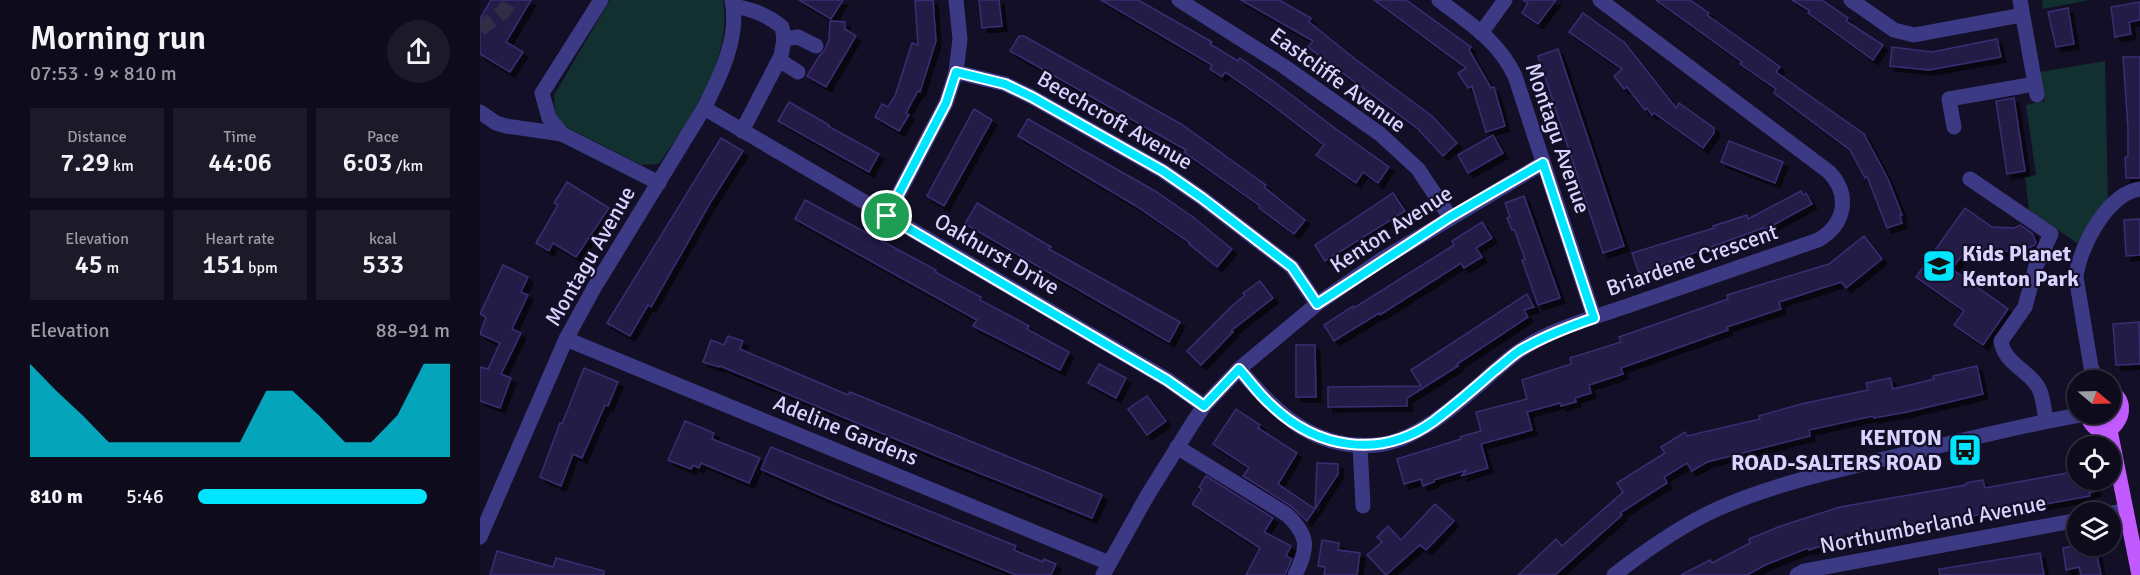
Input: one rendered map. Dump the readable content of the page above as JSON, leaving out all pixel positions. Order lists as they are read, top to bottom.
{
  "streets": {
    "street": [
      "Eastcliffe Avenue",
      "Beechcroft Avenue",
      "Montagu Avenue",
      "Kenton Avenue",
      "Oakhurst Drive",
      "Briardene Crescent",
      "Adeline Gardens",
      "Northumberland Avenue"
    ]
  },
  "crossings": [
    ["Eastcliffe Avenue", "Kenton Avenue"],
    ["Beechcroft Avenue", "Kenton Avenue"],
    ["Montagu Avenue", "Kenton Avenue"],
    ["Montagu Avenue", "Oakhurst Drive"],
    ["Montagu Avenue", "Briardene Crescent"],
    ["Montagu Avenue", "Adeline Gardens"],
    ["Kenton Avenue", "Oakhurst Drive"],
    ["Kenton Avenue", "Briardene Crescent"],
    ["Kenton Avenue", "Adeline Gardens"]
  ],
  "places": {
    "school or university": ["Kids Planet Kenton Park"],
    "bus stop": ["KENTON ROAD-SALTERS ROAD"]
  },
  "north": "right",
  "page": {
    "heading": ["Morning run", "07:53 · 9 × 810 m"],
    "stats": [
      ["Distance", "7.29 km"],
      ["Time", "44:06"],
      ["Pace", "6:03 /km"],
      ["Elevation", "45 m"],
      ["Heart rate", "151 bpm"],
      ["kcal", "533"]
    ],
    "chart": ["Elevation", "88–91 m"],
    "list": [
      {
        "name": "810 m",
        "note": "5:46"
      }
    ]
  }
}
